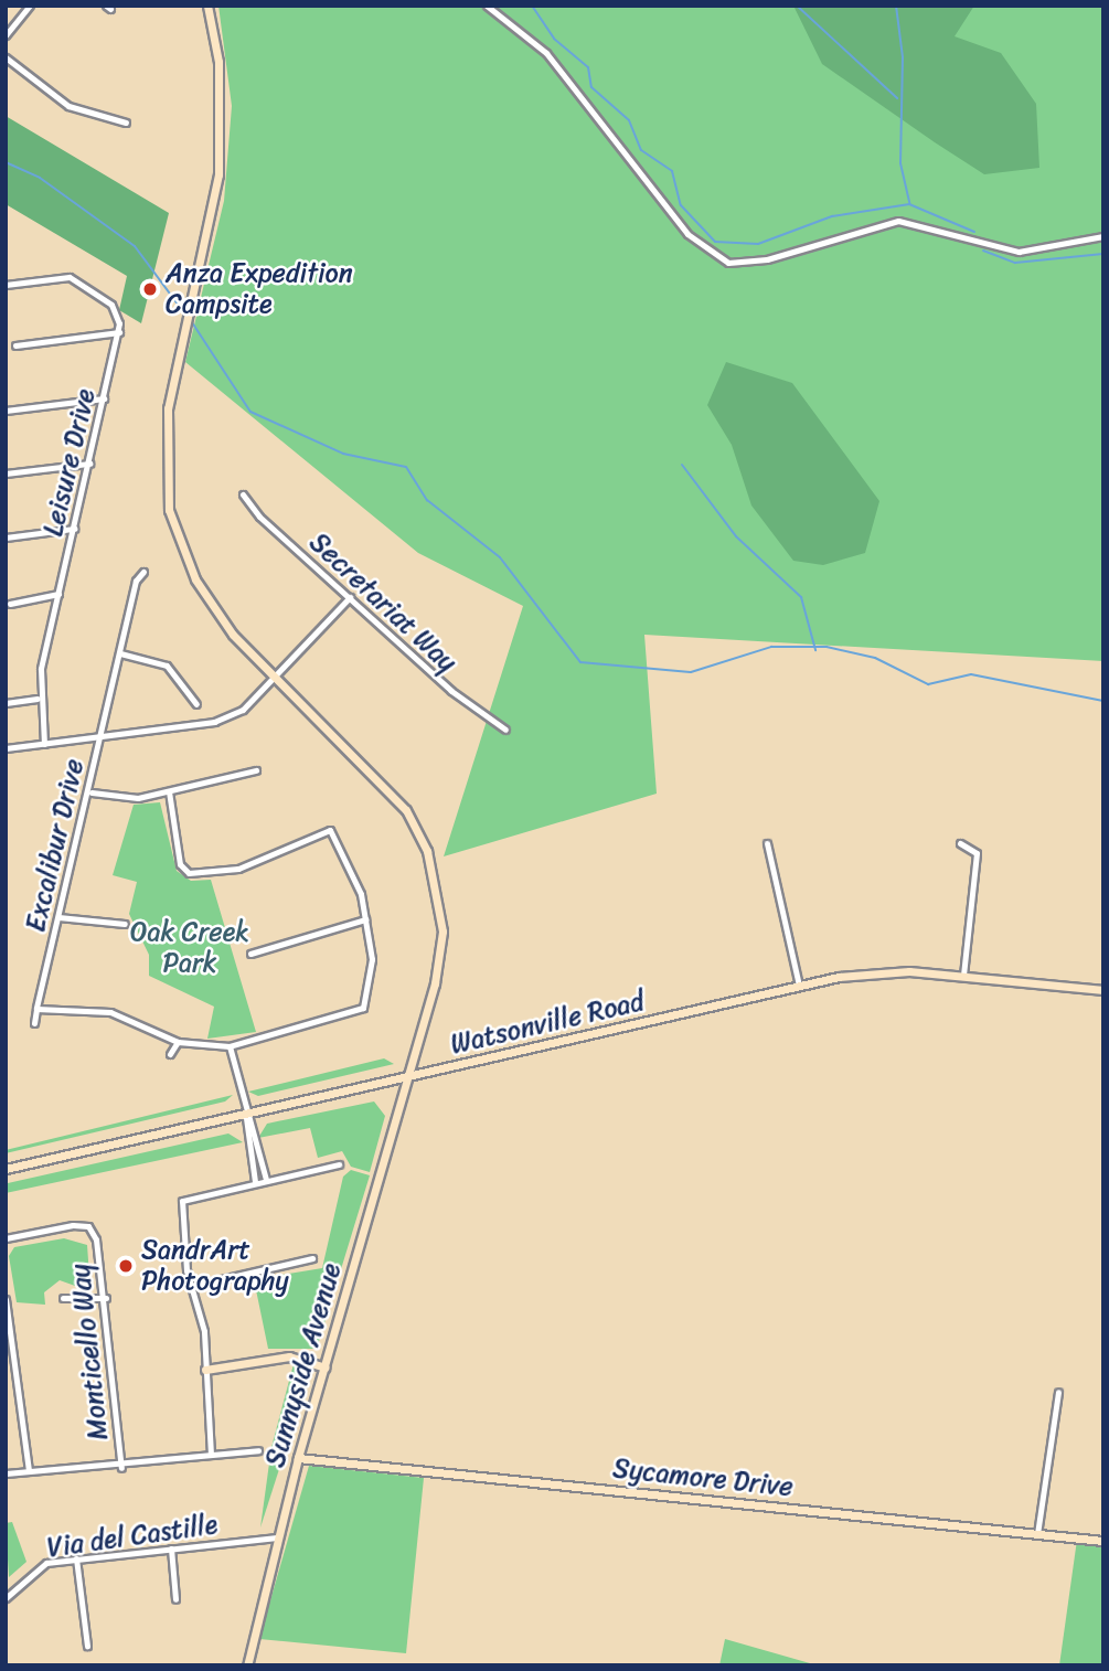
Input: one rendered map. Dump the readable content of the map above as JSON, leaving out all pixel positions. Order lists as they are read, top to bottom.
{
  "streets": {
    "main road": ["Watsonville Road", "Sunnyside Avenue", "Sycamore Drive"],
    "street": [
      "Leisure Drive",
      "Secretariat Way",
      "Excalibur Drive",
      "Monticello Way",
      "Via del Castille"
    ]
  },
  "crossings": [
    ["Watsonville Road", "Sunnyside Avenue"],
    ["Sunnyside Avenue", "Sycamore Drive"],
    ["Sunnyside Avenue", "Via del Castille"]
  ],
  "parks": ["Oak Creek Park"],
  "places": ["Anza Expedition Campsite", "SandrArt Photography"]
}
